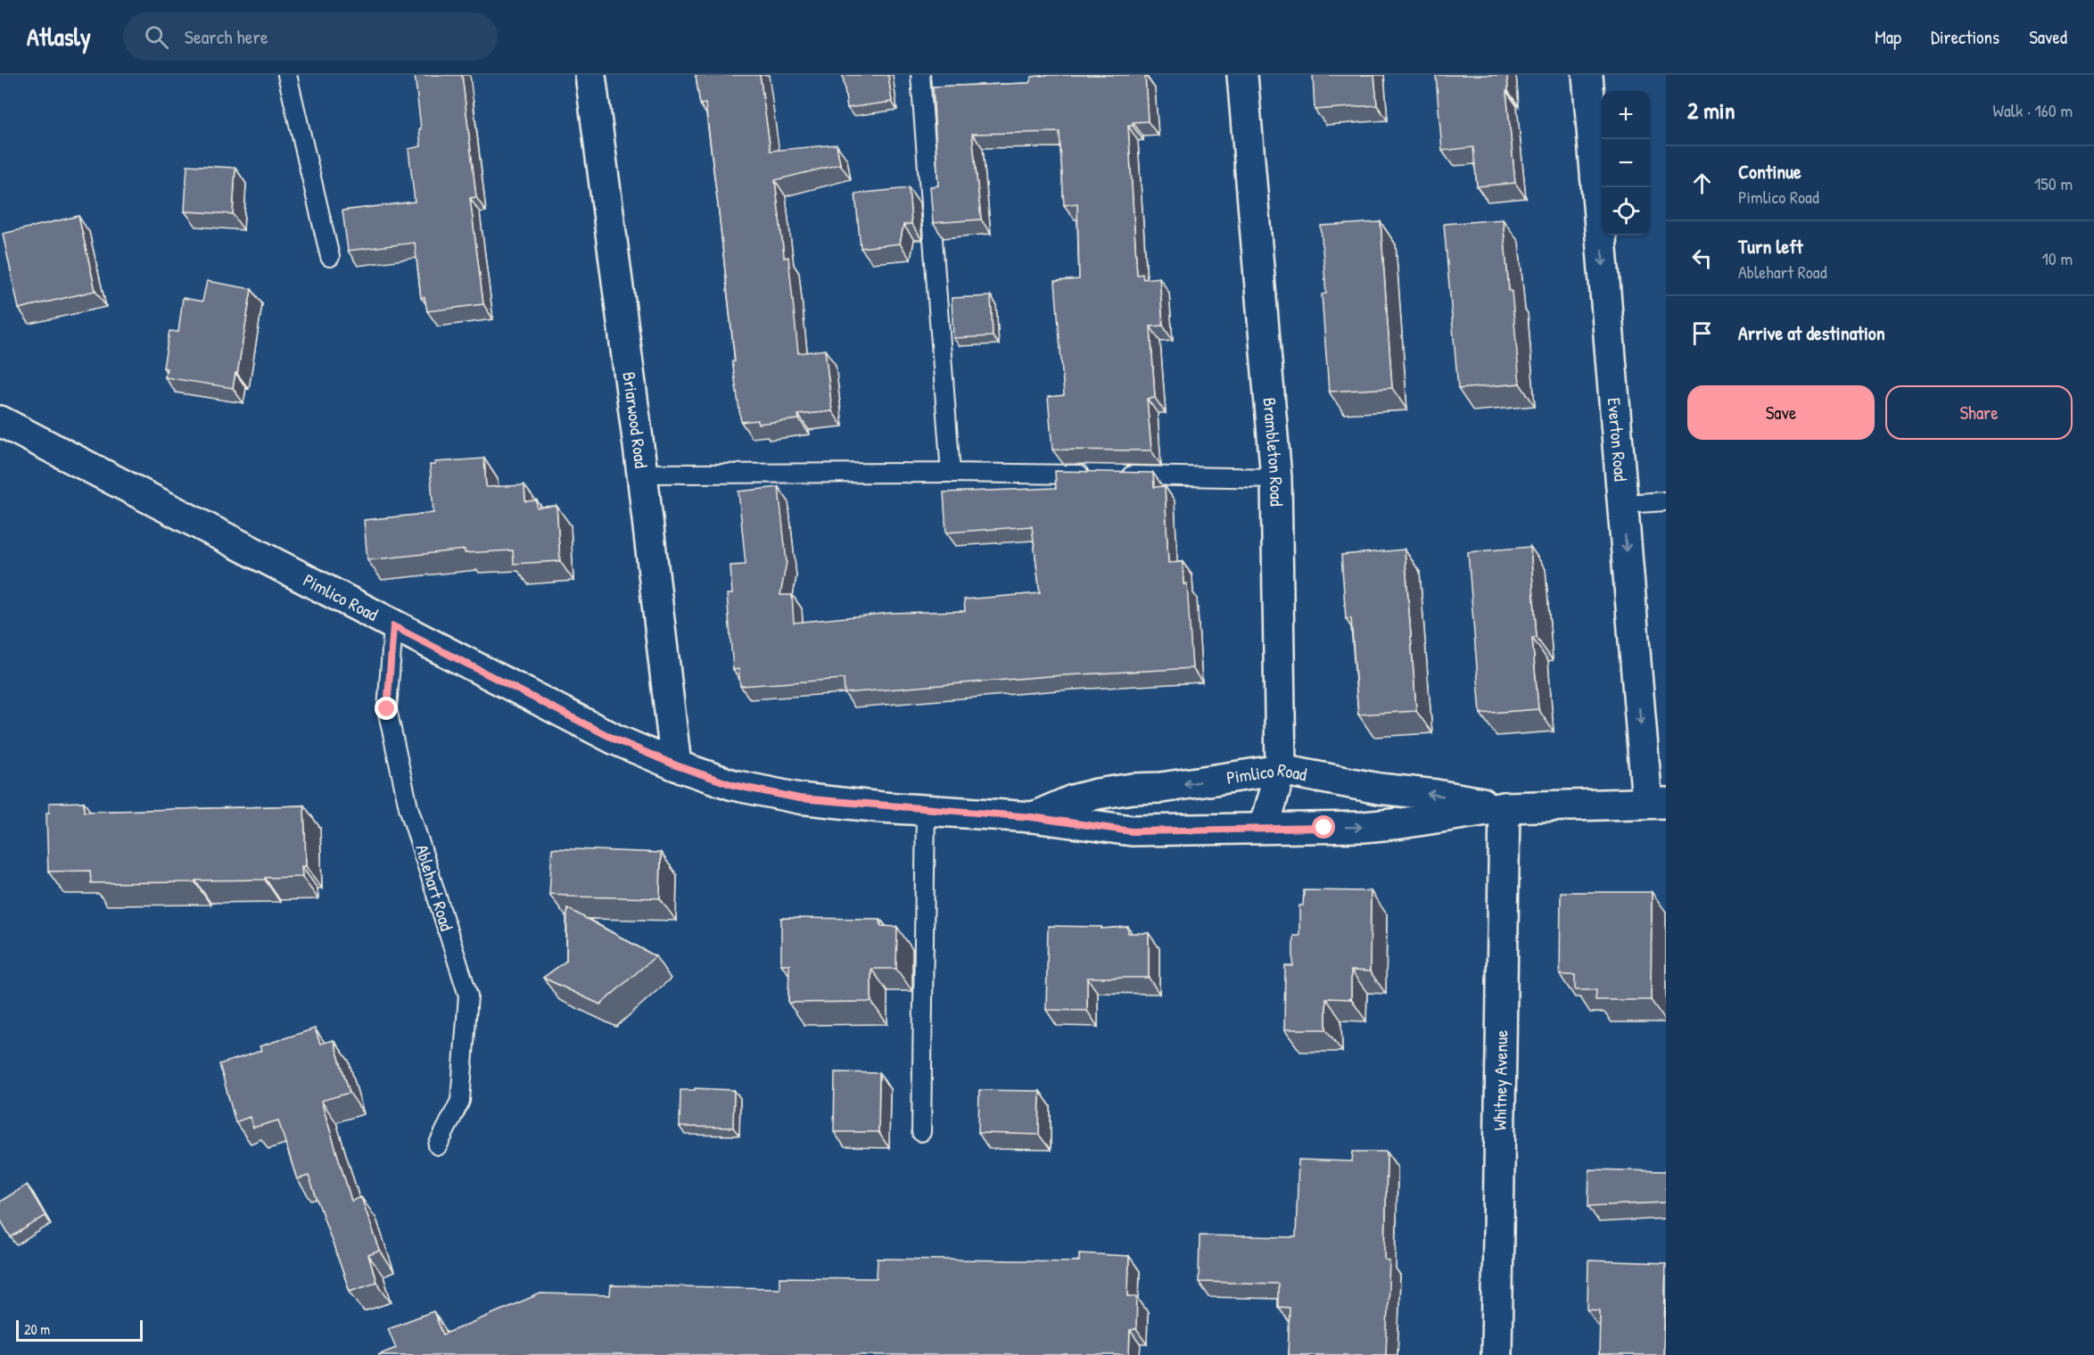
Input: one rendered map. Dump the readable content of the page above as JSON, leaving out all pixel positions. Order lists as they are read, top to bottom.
{
  "streets": {
    "street": [
      "Briarwood Road",
      "Everton Road",
      "Brambleton Road",
      "Pimlico Road",
      "Whitney Avenue"
    ],
    "lane": ["Ablehart Road"]
  },
  "crossings": [
    ["Briarwood Road", "Pimlico Road"],
    ["Everton Road", "Pimlico Road"],
    ["Brambleton Road", "Pimlico Road"],
    ["Pimlico Road", "Ablehart Road"],
    ["Pimlico Road", "Whitney Avenue"]
  ],
  "one_way": ["Everton Road"],
  "scale_bar": "20 m",
  "page": {
    "header": "Atlasly",
    "search": "Search here",
    "nav": ["Map", "Directions", "Saved"],
    "heading": ["2 min", "Walk · 160 m"],
    "map_buttons": ["+", "−"],
    "list": [
      ["Continue", "Pimlico Road", "150 m"],
      ["Turn left", "Ablehart Road", "10 m"],
      "Arrive at destination"
    ],
    "buttons": ["Save", "Share"],
    "scale": "20 m"
  }
}
